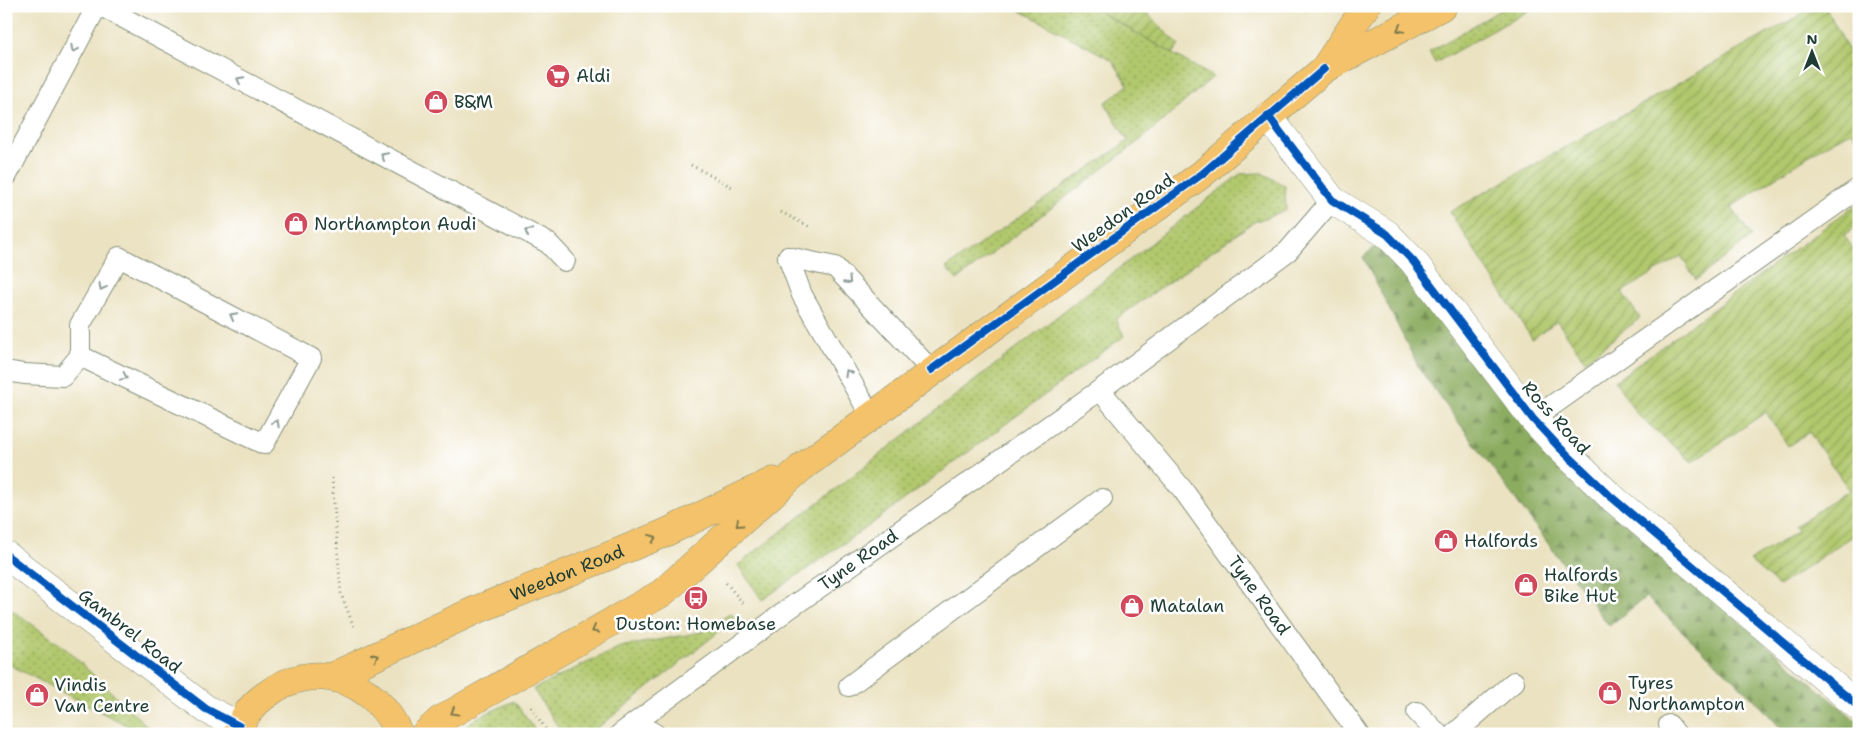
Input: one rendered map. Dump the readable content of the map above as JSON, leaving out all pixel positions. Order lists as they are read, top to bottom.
{
  "streets": {
    "main road": ["Weedon Road"],
    "street": ["Ross Road", "Gambrel Road"],
    "lane": ["Tyne Road"]
  },
  "crossings": [
    ["Weedon Road", "Ross Road"],
    ["Ross Road", "Tyne Road"]
  ],
  "places": {
    "supermarket": ["Aldi"],
    "shop": [
      "B&M",
      "Northampton Audi",
      "Halfords",
      "Halfords Bike Hut",
      "Matalan",
      "Tyres Northampton",
      "Vindis Van Centre"
    ],
    "bus stop": ["Duston: Homebase"]
  },
  "north": "top"
}
